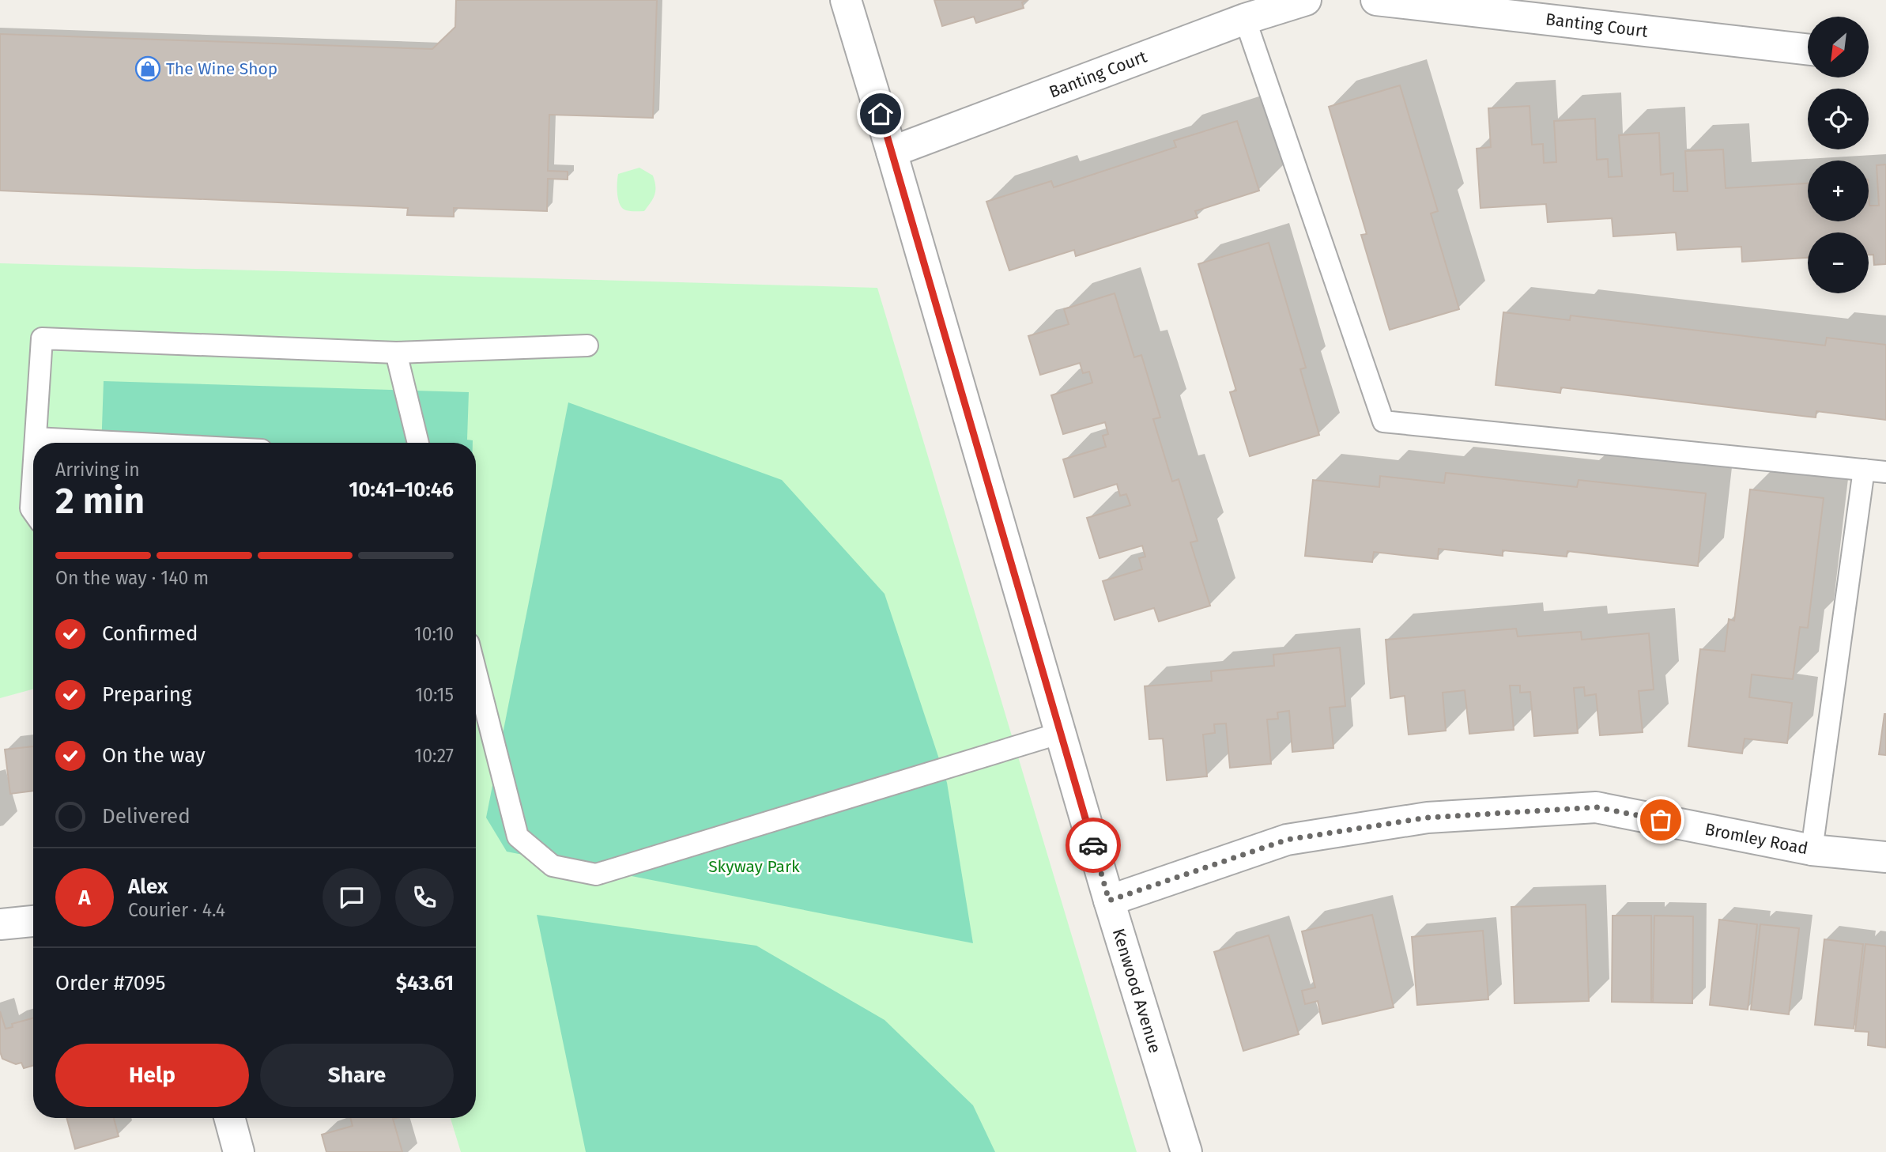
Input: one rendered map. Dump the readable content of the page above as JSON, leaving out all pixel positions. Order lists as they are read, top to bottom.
{
  "streets": {
    "street": ["Banting Court", "Bromley Road", "Kenwood Avenue"]
  },
  "crossings": [
    ["Banting Court", "Kenwood Avenue"],
    ["Bromley Road", "Kenwood Avenue"]
  ],
  "parks": ["Skyway Park"],
  "places": {
    "shop": ["The Wine Shop"]
  },
  "north": "bottom left",
  "page": {
    "map_buttons": ["+", "−"],
    "heading": ["2 min", "Arriving in", "10:41–10:46"],
    "panel": [
      "Alex",
      "Courier · 4.4",
      "Order #7095",
      "$43.61"
    ],
    "bar": "On the way · 140 m",
    "list": [
      ["Confirmed", "10:10"],
      ["Preparing", "10:15"],
      ["On the way", "10:27"],
      "Delivered"
    ],
    "round": "A",
    "buttons": ["Help", "Share"]
  }
}
